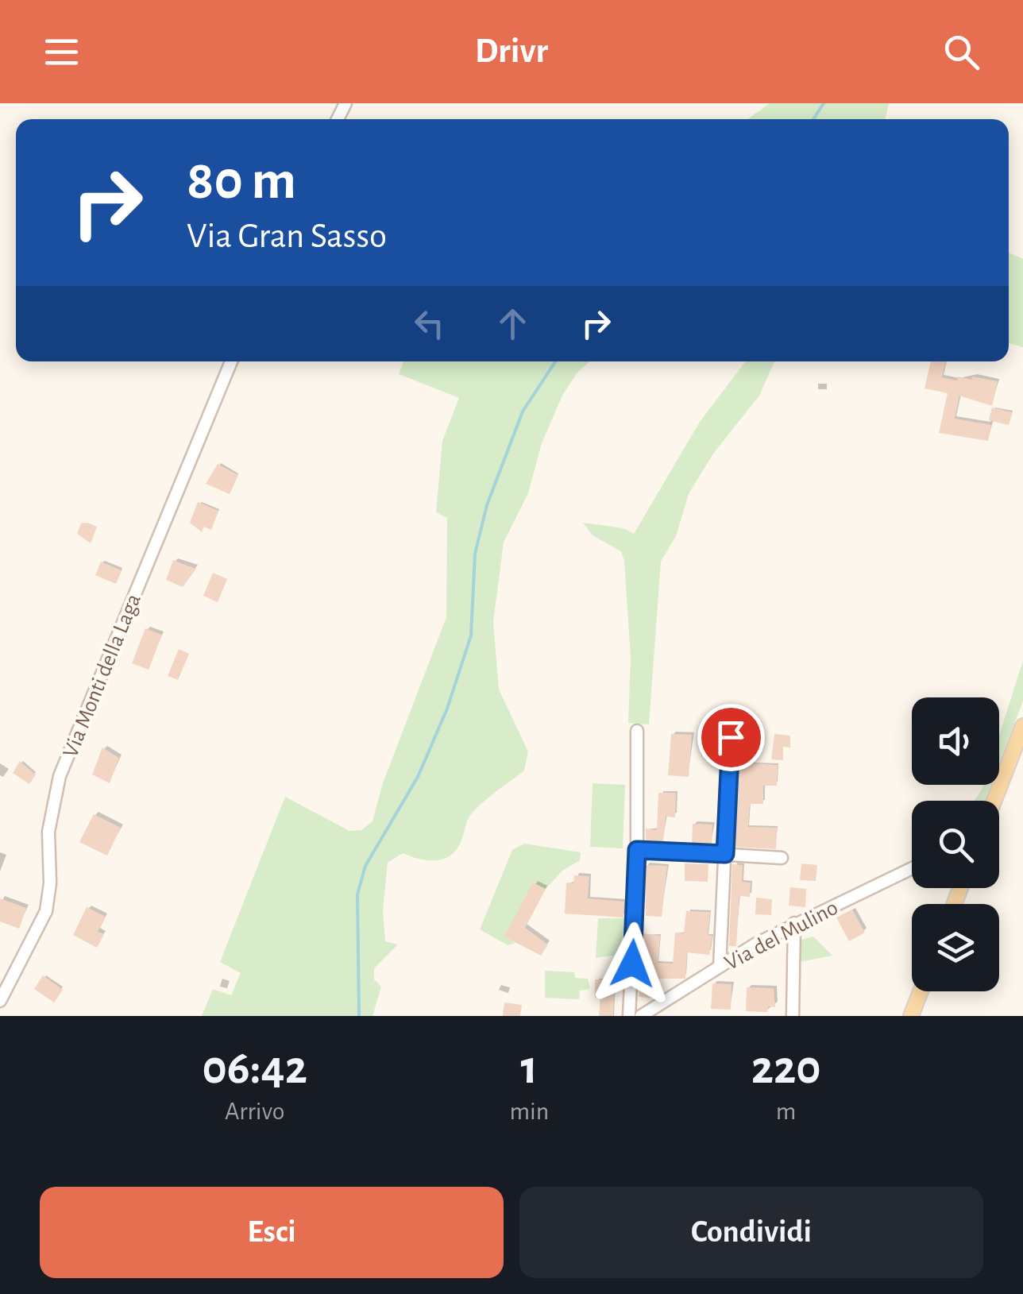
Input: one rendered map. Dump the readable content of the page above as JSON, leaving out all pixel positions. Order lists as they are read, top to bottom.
{
  "streets": {
    "street": ["Via Monti della Laga", "Via del Mulino"]
  },
  "page": {
    "header": "Drivr",
    "turn": ["80 m", "Via Gran Sasso"],
    "eta": [
      "06:42",
      "Arrivo",
      "1",
      "min",
      "220",
      "m"
    ],
    "buttons": ["Esci", "Condividi"]
  }
}
